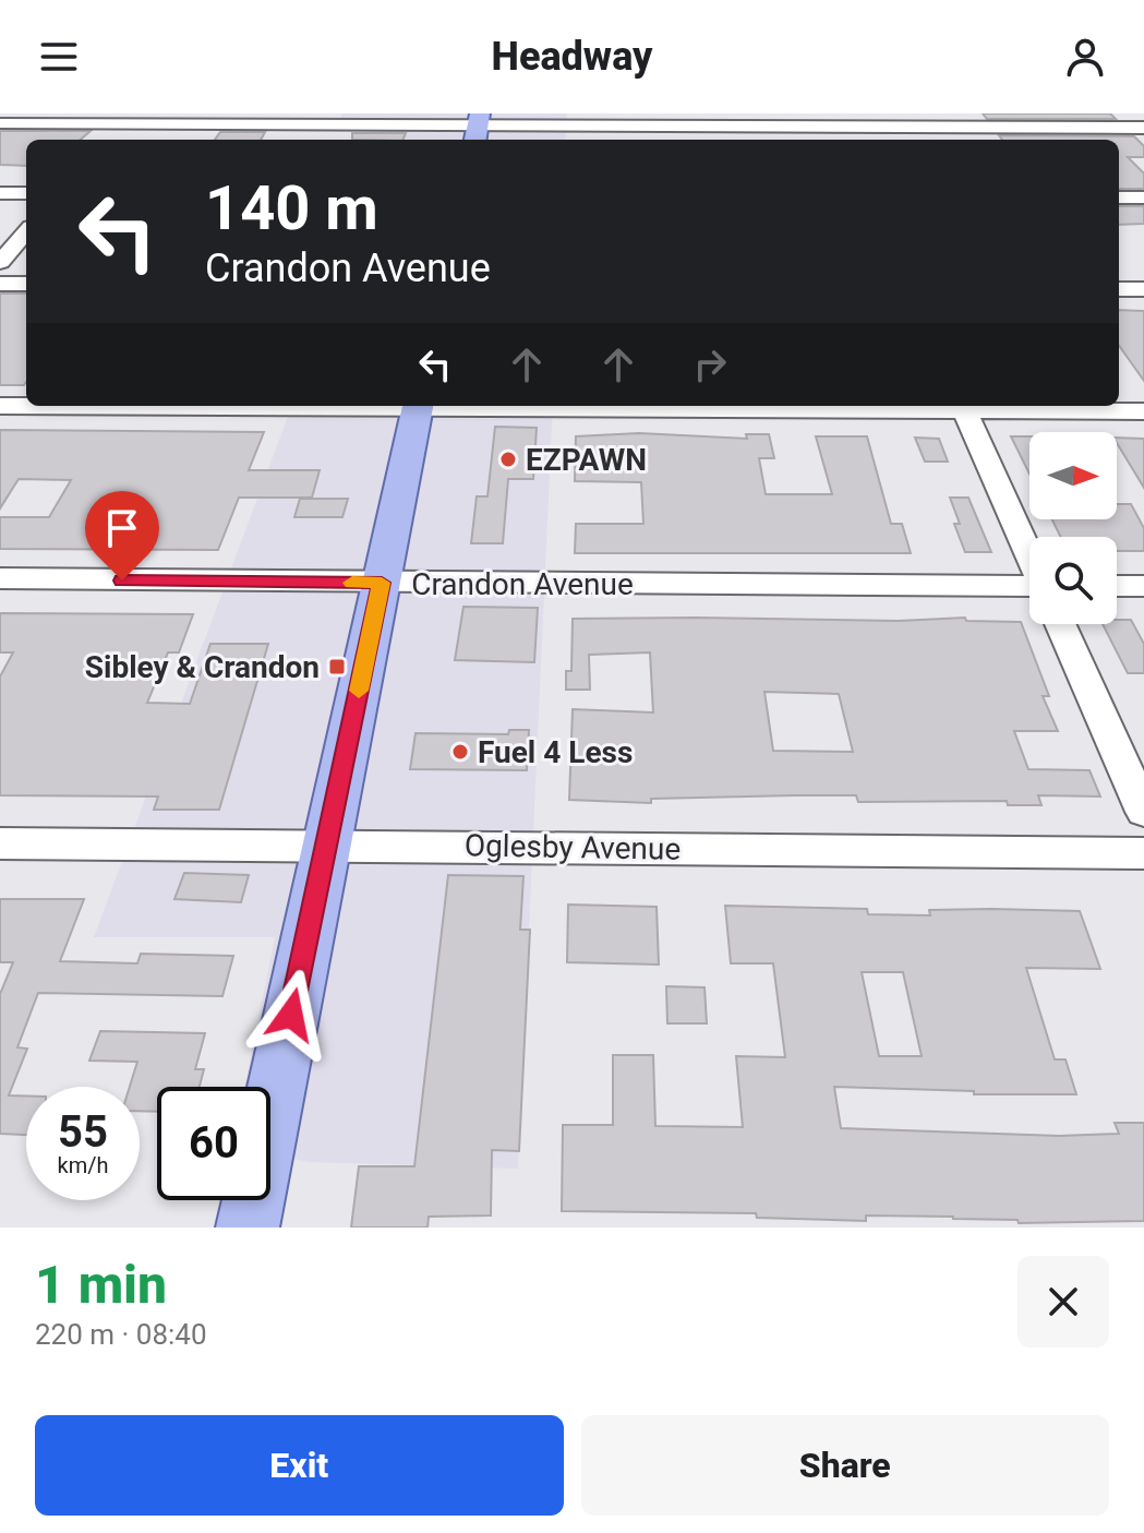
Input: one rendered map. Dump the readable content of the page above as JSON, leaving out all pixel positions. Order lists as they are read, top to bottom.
{
  "streets": {
    "street": ["Crandon Avenue", "Oglesby Avenue"]
  },
  "places": {
    "other": ["EZPAWN", "Fuel 4 Less"],
    "transit": ["Sibley & Crandon"]
  },
  "north": "right",
  "page": {
    "header": "Headway",
    "turn": ["140 m", "Crandon Avenue"],
    "speed": "55 km/h",
    "limit": "60",
    "heading": ["1 min", "220 m · 08:40"],
    "buttons": ["Exit", "Share"]
  }
}
